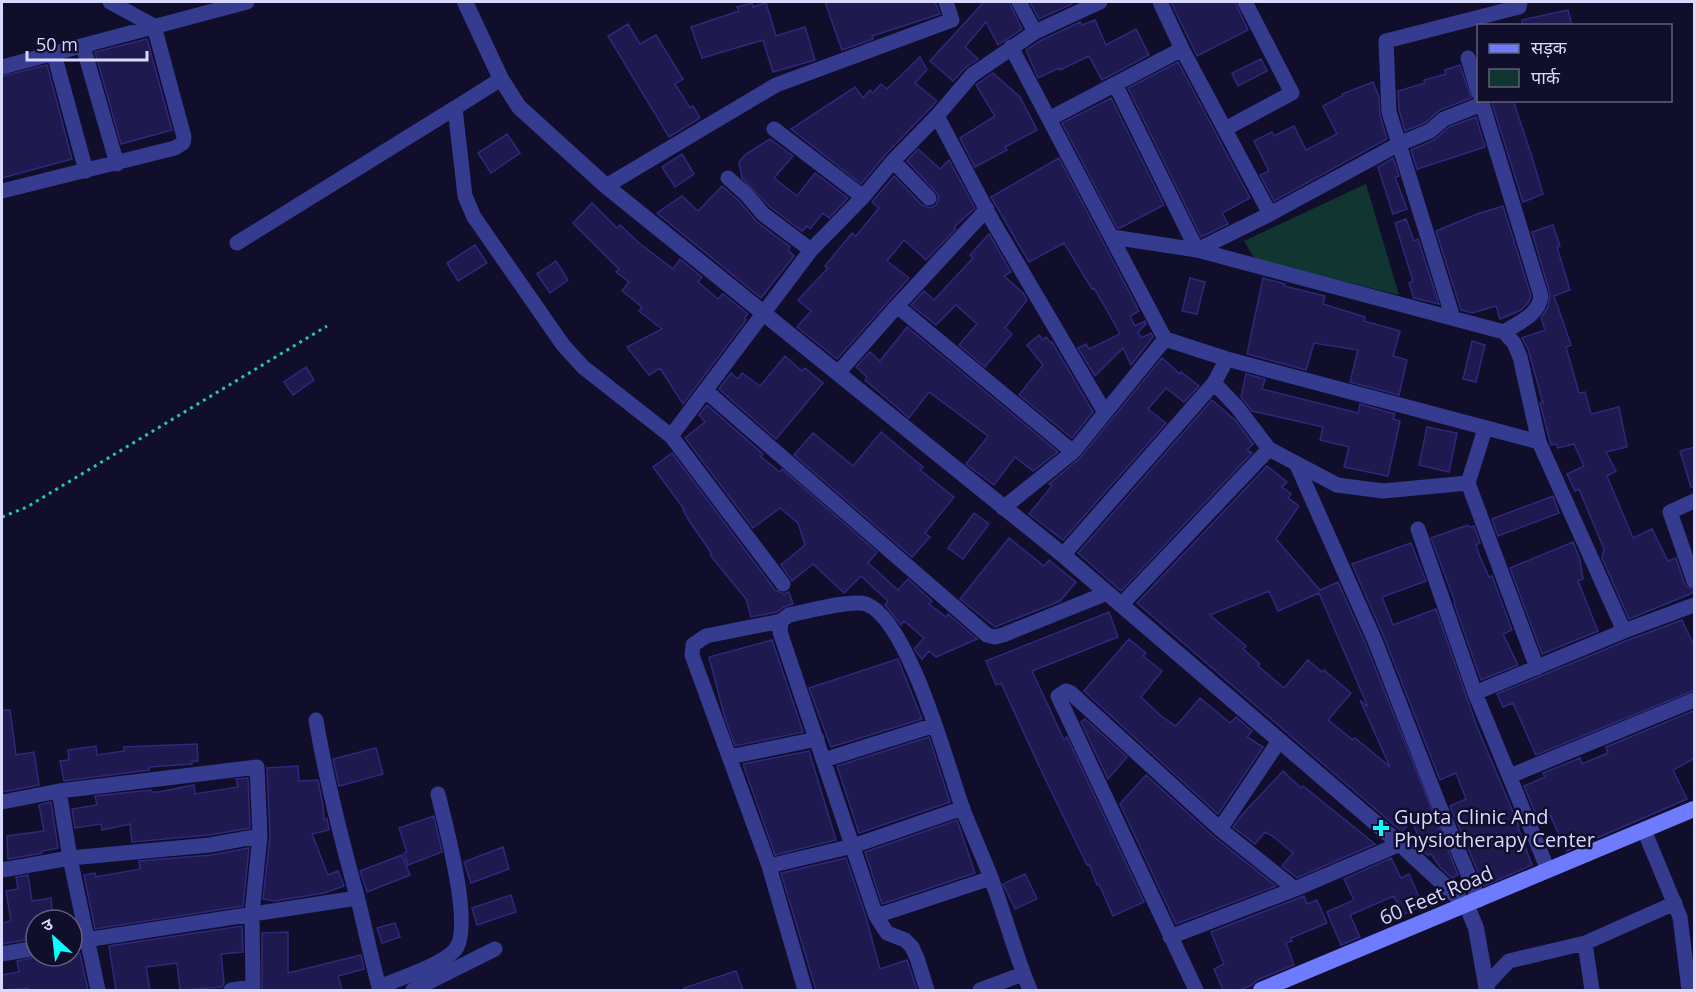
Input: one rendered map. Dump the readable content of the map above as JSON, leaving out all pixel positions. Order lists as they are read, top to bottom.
{
  "streets": {
    "main road": ["60 Feet Road"]
  },
  "places": {
    "health": ["Gupta Clinic And Physiotherapy Center"]
  },
  "legend": ["सड़क", "पार्क"],
  "scale_bar": "50 m",
  "north": "top left"
}
